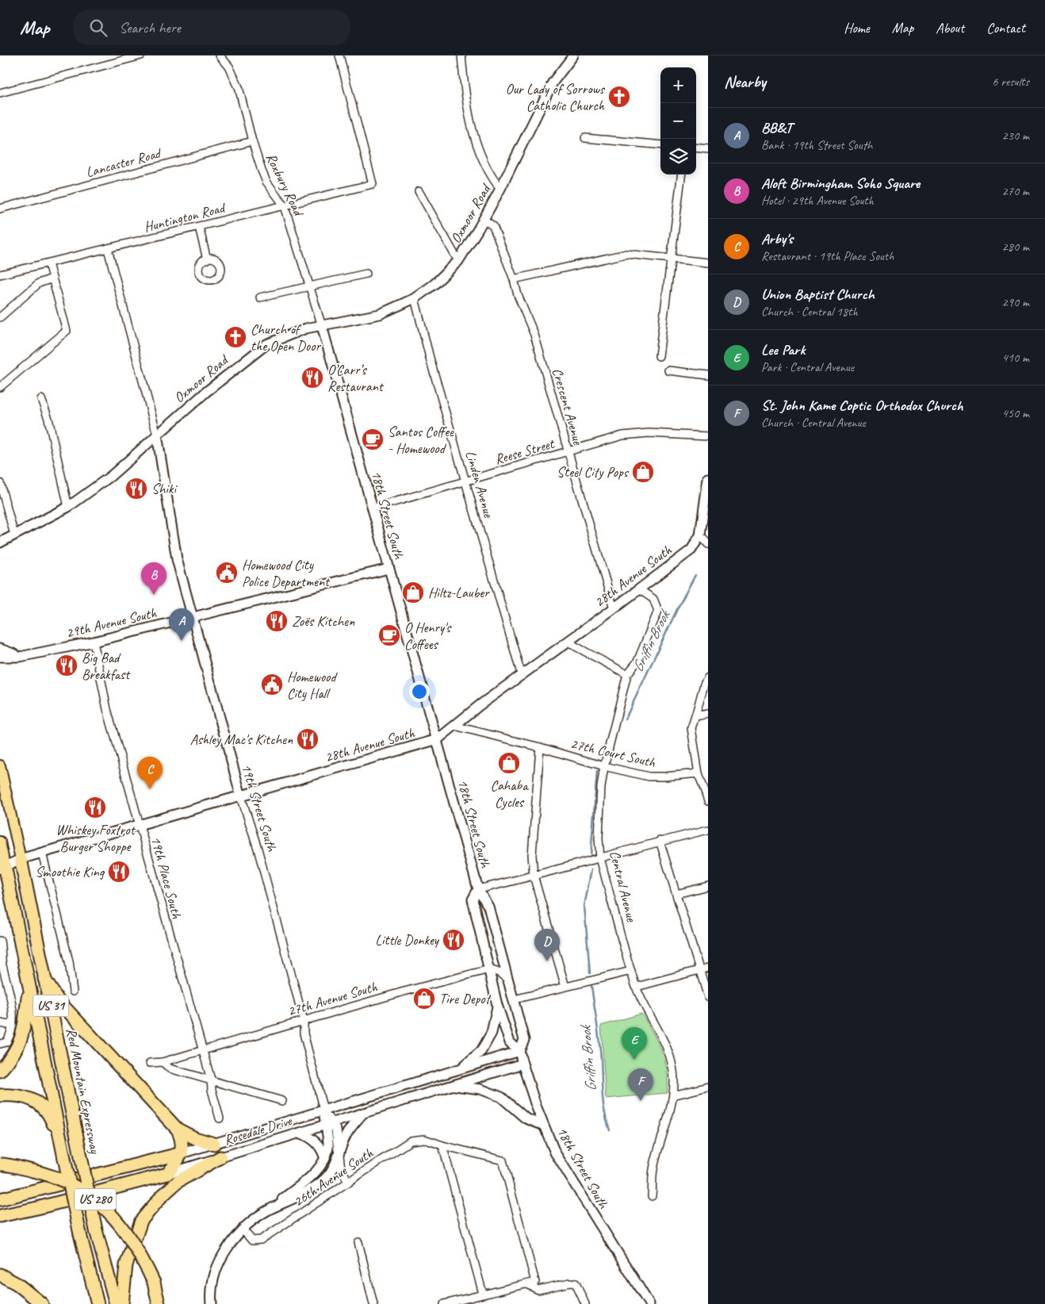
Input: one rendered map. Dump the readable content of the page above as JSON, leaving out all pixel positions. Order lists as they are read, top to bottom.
{
  "streets": {
    "highway": [
      "US 31",
      "Red Mountain Expressway",
      "Rosedale Drive",
      "US 280"
    ],
    "main road": [
      "Oxmoor Road",
      "18th Street South",
      "28th Avenue South",
      "29th Avenue South",
      "19th Street South"
    ],
    "street": [
      "Lancaster Road",
      "Roxbury Road",
      "Huntington Road",
      "Crescent Avenue",
      "Reese Street",
      "Linden Avenue",
      "27th Court South",
      "19th Place South",
      "Central Avenue",
      "27th Avenue South",
      "26th Avenue South"
    ]
  },
  "crossings": [
    ["Lancaster Road", "Roxbury Road"],
    ["Roxbury Road", "Oxmoor Road"],
    ["Roxbury Road", "Huntington Road"],
    ["Roxbury Road", "18th Street South"],
    ["Oxmoor Road", "Crescent Avenue"],
    ["Oxmoor Road", "Linden Avenue"],
    ["Oxmoor Road", "18th Street South"],
    ["Oxmoor Road", "19th Street South"],
    ["Crescent Avenue", "Reese Street"],
    ["Crescent Avenue", "28th Avenue South"],
    ["Reese Street", "Linden Avenue"],
    ["Reese Street", "18th Street South"],
    ["Linden Avenue", "28th Avenue South"],
    ["18th Street South", "28th Avenue South"],
    ["18th Street South", "29th Avenue South"],
    ["18th Street South", "Rosedale Drive"],
    ["28th Avenue South", "27th Court South"],
    ["28th Avenue South", "19th Street South"],
    ["28th Avenue South", "19th Place South"],
    ["28th Avenue South", "Central Avenue"],
    ["28th Avenue South", "US 31"],
    ["28th Avenue South", "Red Mountain Expressway"],
    ["29th Avenue South", "19th Street South"],
    ["29th Avenue South", "19th Place South"],
    ["27th Court South", "Central Avenue"],
    ["19th Street South", "27th Avenue South"],
    ["19th Street South", "Rosedale Drive"],
    ["19th Place South", "27th Avenue South"],
    ["US 31", "Red Mountain Expressway"]
  ],
  "water": ["Griffin Brook"],
  "places": {
    "church": ["Our Lady of Sorrows Catholic Church", "Church of the Open Door"],
    "restaurant": [
      "O’Carr’s Restaurant",
      "Shiki",
      "Zoës Kitchen",
      "Big Bad Breakfast",
      "Ashley Mac's Kitchen",
      "Whiskey Foxtrot Burger Shoppe",
      "Smoothie King",
      "Little Donkey"
    ],
    "cafe": ["Santos Coffee - Homewood", "O Henry's Coffees"],
    "shop": [
      "Steel City Pops",
      "Hiltz-Lauber",
      "Cahaba Cycles",
      "Tire Depot"
    ],
    "public building": ["Homewood City Police Department", "Homewood City Hall"]
  },
  "page": {
    "header": "Map",
    "search": "Search here",
    "nav": [
      "Home",
      "Map",
      "About",
      "Contact"
    ],
    "heading": ["Nearby", "6 results"],
    "map_buttons": ["+", "−"],
    "list": [
      {
        "mark": "A",
        "name": "BB&T",
        "note": "Bank · 19th Street South",
        "value": "230 m"
      },
      {
        "mark": "B",
        "name": "Aloft Birmingham Soho Square",
        "note": "Hotel · 29th Avenue South",
        "value": "270 m"
      },
      {
        "mark": "C",
        "name": "Arby's",
        "note": "Restaurant · 19th Place South",
        "value": "280 m"
      },
      {
        "mark": "D",
        "name": "Union Baptist Church",
        "note": "Church · Central 18th",
        "value": "290 m"
      },
      {
        "mark": "E",
        "name": "Lee Park",
        "note": "Park · Central Avenue",
        "value": "410 m"
      },
      {
        "mark": "F",
        "name": "St. John Kame Coptic Orthodox Church",
        "note": "Church · Central Avenue",
        "value": "450 m"
      }
    ],
    "pins": [
      "B",
      "A",
      "C",
      "D",
      "E",
      "F"
    ]
  }
}
